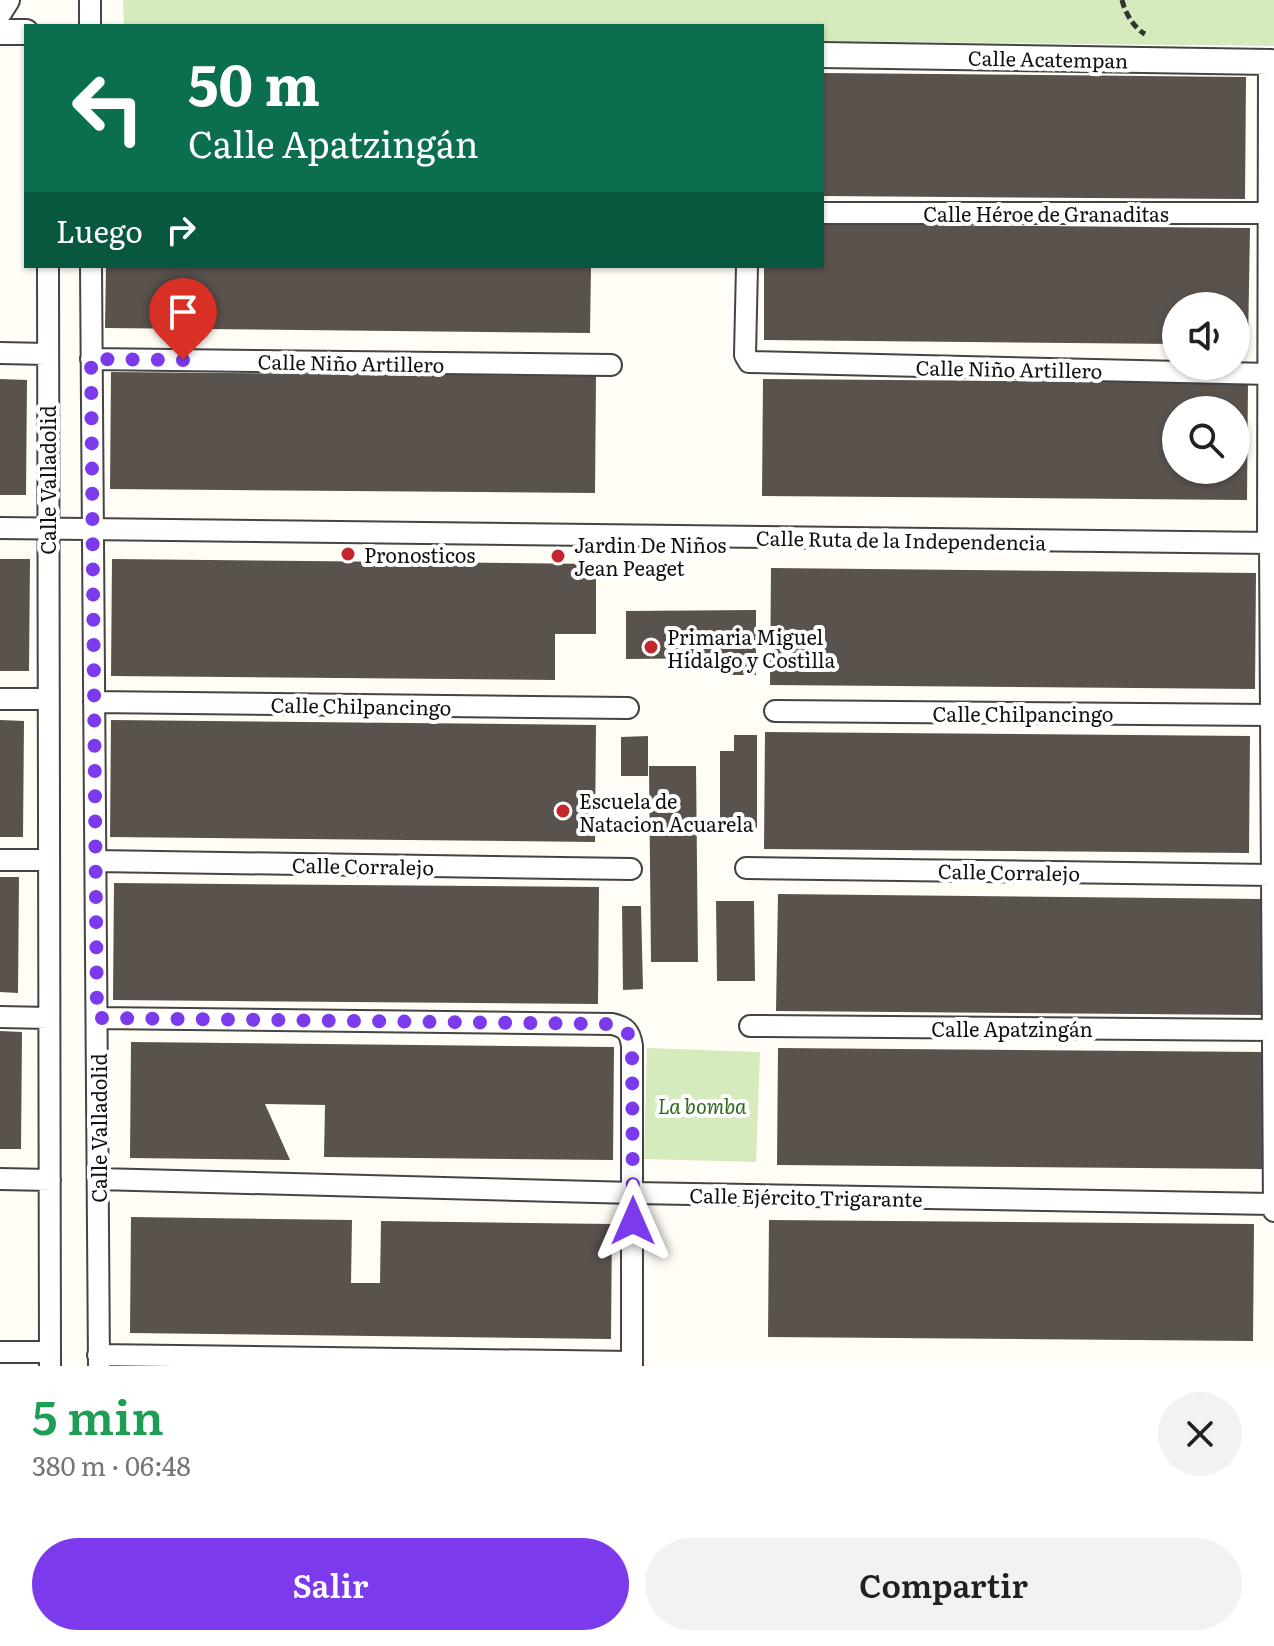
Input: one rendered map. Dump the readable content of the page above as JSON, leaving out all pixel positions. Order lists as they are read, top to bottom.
{
  "streets": {
    "street": [
      "Calle Acatempan",
      "Calle Héroe de Granaditas",
      "Calle Niño Artillero",
      "Calle Valladolid",
      "Calle Ruta de la Independencia",
      "Calle Chilpancingo",
      "Calle Corralejo",
      "Calle Apatzingán",
      "Calle Ejército Trigarante"
    ]
  },
  "crossings": [
    ["Calle Niño Artillero", "Calle Valladolid"],
    ["Calle Valladolid", "Calle Ruta de la Independencia"],
    ["Calle Valladolid", "Calle Chilpancingo"],
    ["Calle Valladolid", "Calle Corralejo"],
    ["Calle Valladolid", "Calle Ejército Trigarante"]
  ],
  "parks": ["La bomba"],
  "places": [
    "Pronosticos",
    "Jardin De Niños Jean Peaget",
    "Primaria Miguel Hidalgo y Costilla",
    "Escuela de Natacion Acuarela"
  ],
  "page": {
    "turn": ["50 m", "Calle Apatzingán"],
    "then": "Luego",
    "heading": ["5 min", "380 m · 06:48"],
    "buttons": ["Salir", "Compartir"]
  }
}
